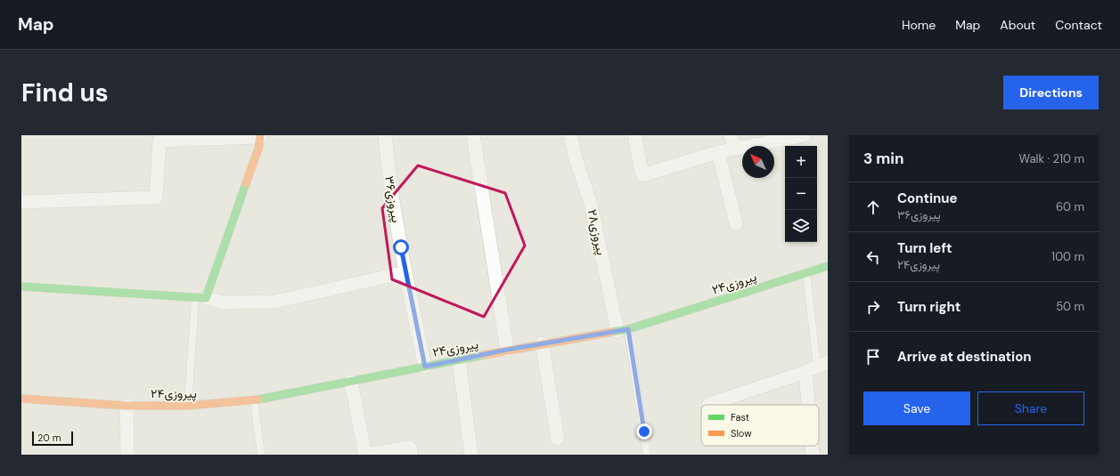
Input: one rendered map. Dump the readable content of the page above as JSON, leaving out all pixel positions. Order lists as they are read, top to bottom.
{
  "streets": {
    "street": ["پیروزی۳۶", "پیروزی۲۸", "پیروزی۲۴"]
  },
  "crossings": [
    ["پیروزی۳۶", "پیروزی۲۴"],
    ["پیروزی۲۸", "پیروزی۲۴"]
  ],
  "legend": ["Fast", "Slow"],
  "scale_bar": "20 m",
  "north": "top left",
  "page": {
    "header": "Map",
    "nav": [
      "Home",
      "Map",
      "About",
      "Contact"
    ],
    "buttons": [
      "Directions",
      ["Save", "Share"]
    ],
    "title": "Find us",
    "heading": ["3 min", "Walk · 210 m"],
    "map_buttons": ["+", "−"],
    "list": [
      ["Continue", "پیروزی۳۶", "60 m"],
      ["Turn left", "پیروزی۲۴", "100 m"],
      ["Turn right", "50 m"],
      "Arrive at destination"
    ],
    "scale": "20 m"
  }
}
